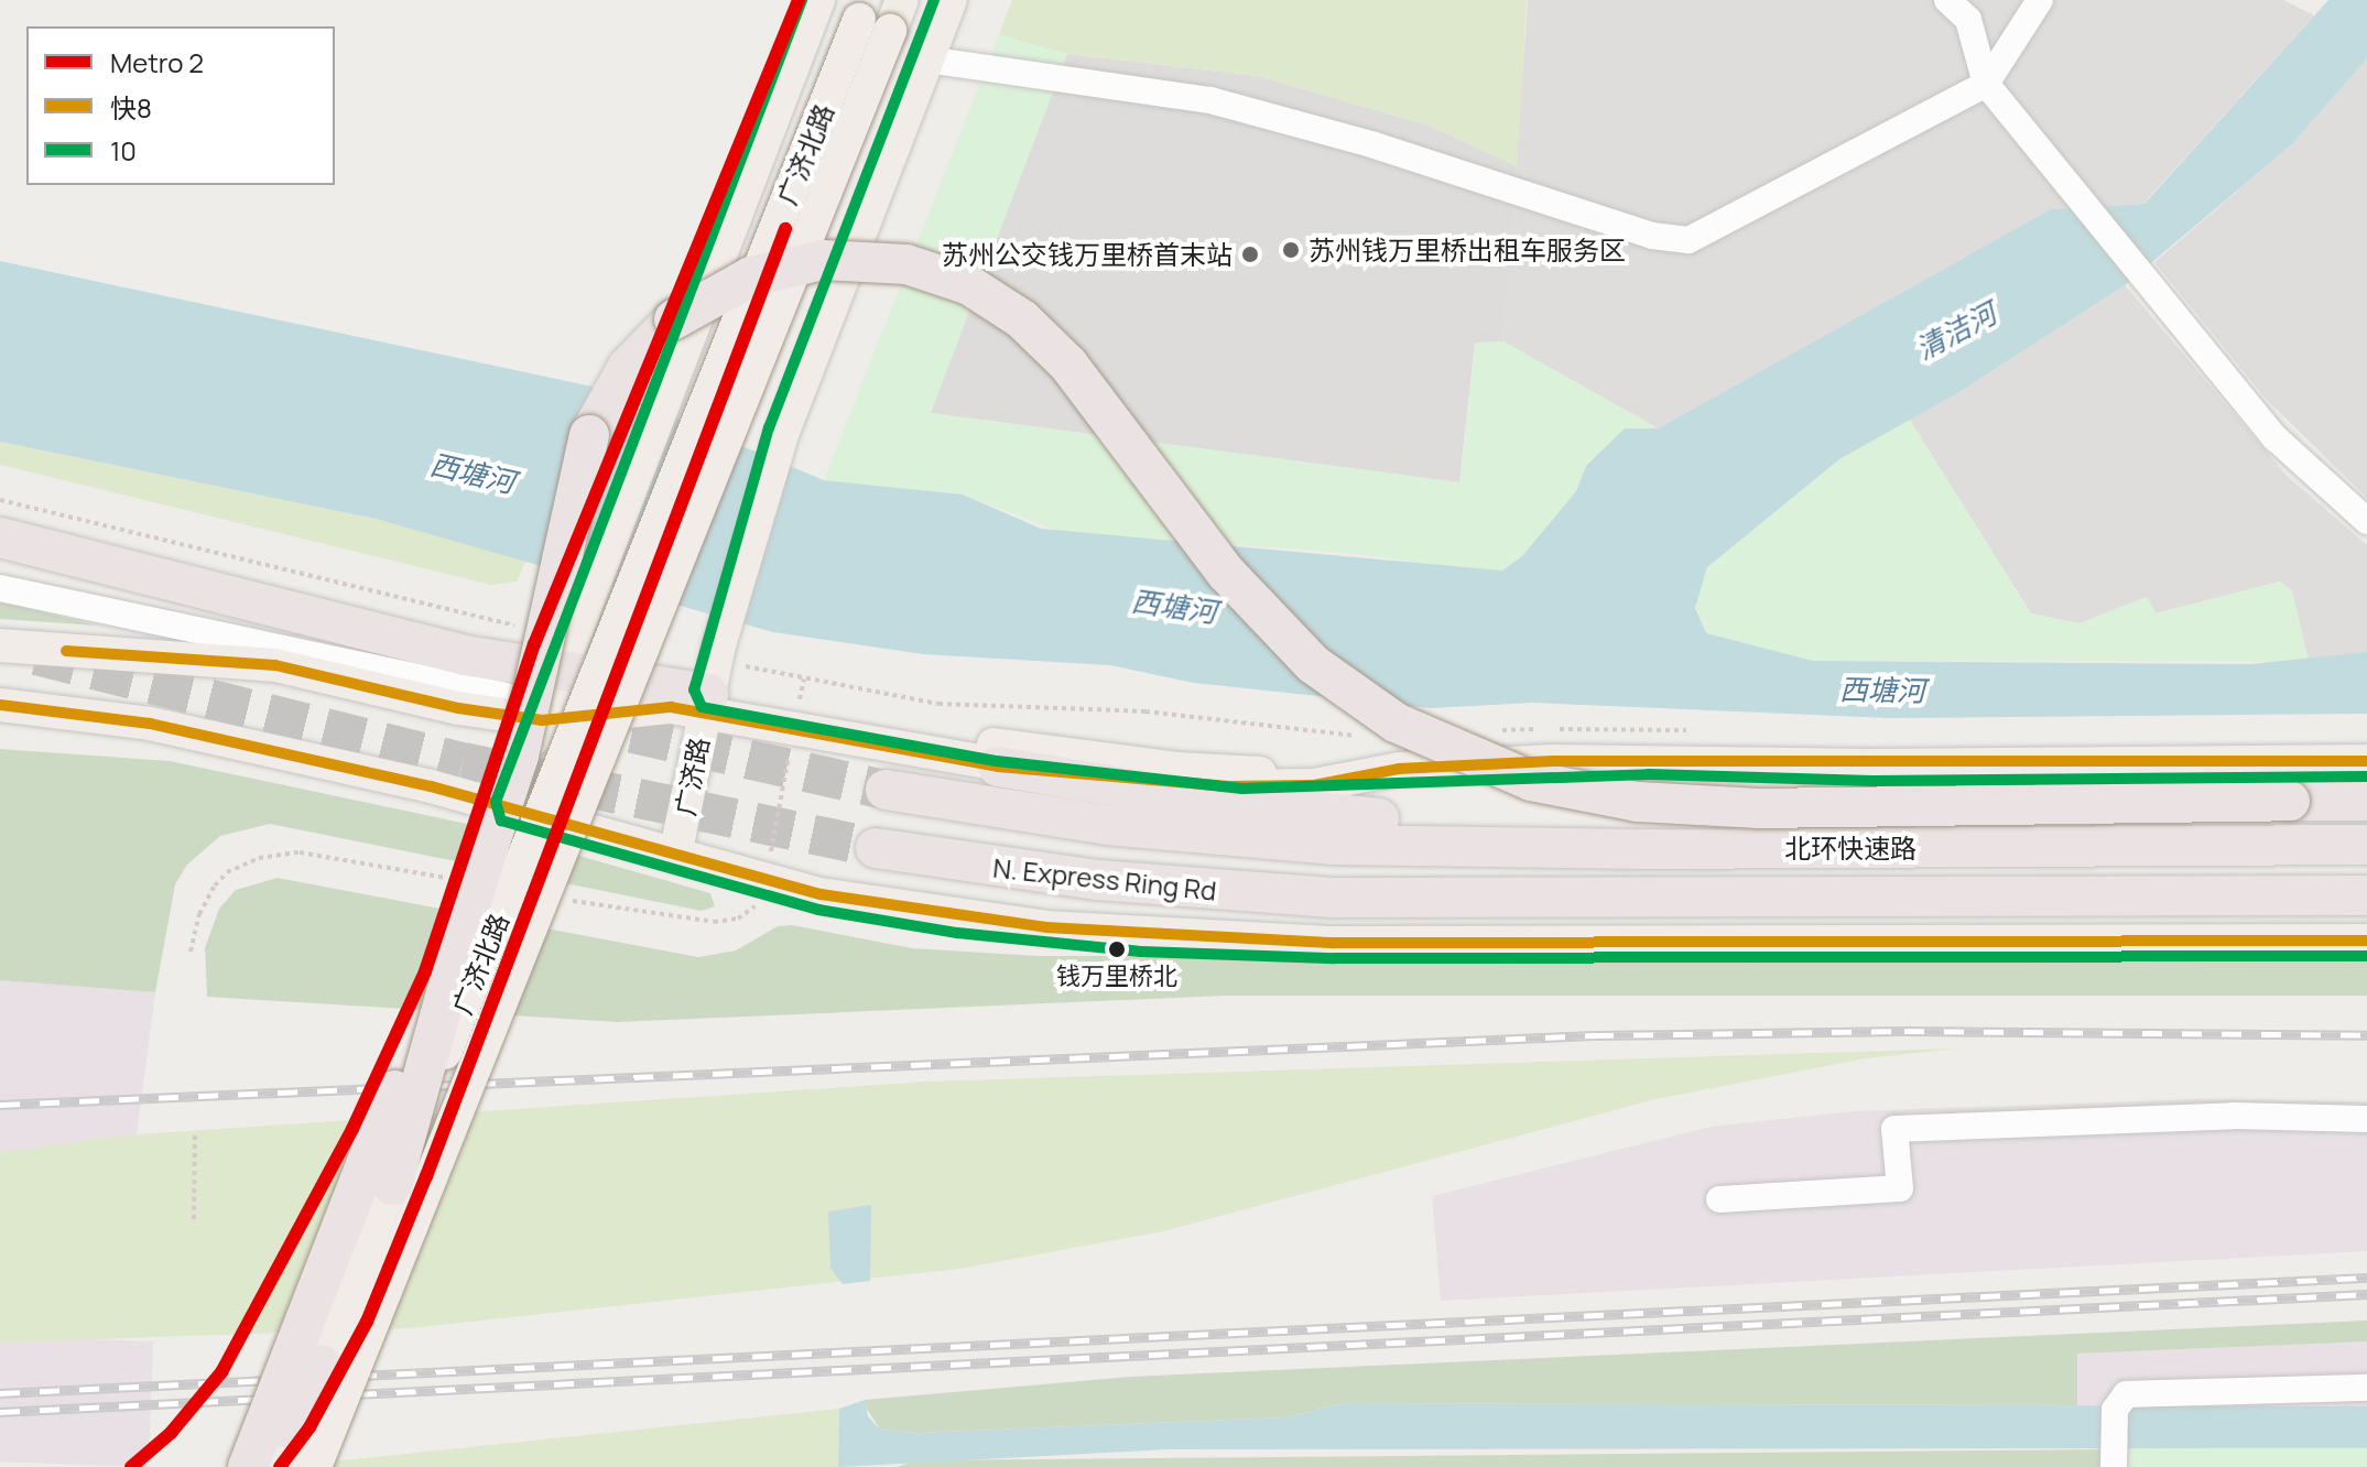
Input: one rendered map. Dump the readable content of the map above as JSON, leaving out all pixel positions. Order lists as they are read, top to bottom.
{
  "streets": {
    "highway": ["北环快速路", "N. Express Ring Rd"],
    "main road": ["广济北路", "广济路"]
  },
  "crossings": [
    ["北环快速路", "N. Express Ring Rd"]
  ],
  "water": ["清洁河", "西塘河"],
  "places": ["苏州钱万里桥出租车服务区", "苏州公交钱万里桥首末站", "钱万里桥北"],
  "lines": ["metro line 2", "transit line 10", "transit line 快8"],
  "legend": ["Metro 2", "快8", "10"]
}
